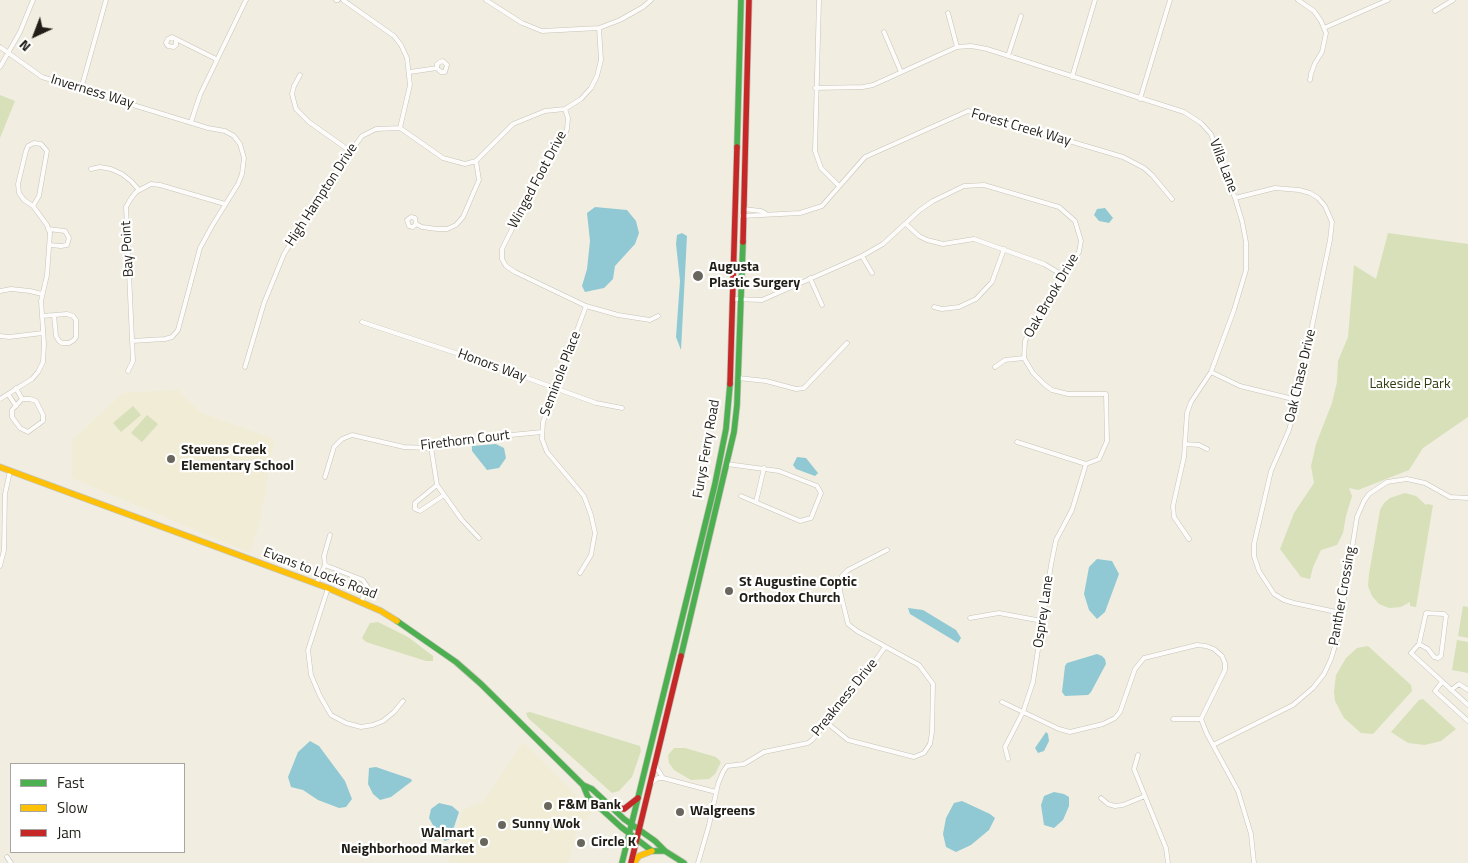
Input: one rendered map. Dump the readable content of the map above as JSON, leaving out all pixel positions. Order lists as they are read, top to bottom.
{
  "streets": {
    "main road": ["Furys Ferry Road", "Evans to Locks Road"],
    "street": [
      "Inverness Way",
      "Forest Creek Way",
      "Villa Lane",
      "Winged Foot Drive",
      "High Hampton Drive",
      "Bay Point",
      "Oak Brook Drive",
      "Honors Way",
      "Seminole Place",
      "Oak Chase Drive",
      "Firethorn Court",
      "Panther Crossing",
      "Osprey Lane",
      "Preakness Drive"
    ]
  },
  "crossings": [
    ["Inverness Way", "Bay Point"],
    ["Forest Creek Way", "Furys Ferry Road"],
    ["Villa Lane", "Oak Chase Drive"],
    ["Winged Foot Drive", "Seminole Place"],
    ["Oak Brook Drive", "Furys Ferry Road"],
    ["Oak Brook Drive", "Osprey Lane"],
    ["Honors Way", "Seminole Place"],
    ["Seminole Place", "Firethorn Court"],
    ["Oak Chase Drive", "Panther Crossing"],
    ["Furys Ferry Road", "Evans to Locks Road"]
  ],
  "parks": ["Lakeside Park"],
  "places": [
    "Augusta Plastic Surgery",
    "Stevens Creek Elementary School",
    "St Augustine Coptic Orthodox Church",
    "F&M Bank",
    "Walgreens",
    "Sunny Wok",
    "Walmart Neighborhood Market",
    "Circle K"
  ],
  "legend": ["Fast", "Slow", "Jam"],
  "north": "bottom left"
}
